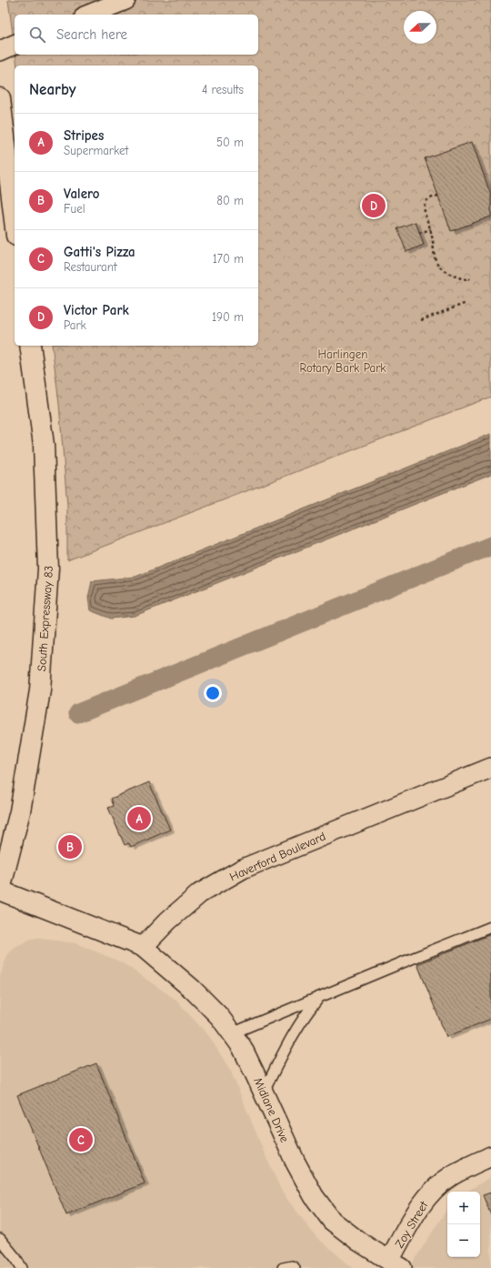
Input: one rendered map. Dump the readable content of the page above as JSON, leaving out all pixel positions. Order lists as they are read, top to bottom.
{
  "streets": {
    "main road": ["South Expressway 83"],
    "street": ["Haverford Boulevard", "Midlane Drive", "Zoy Street"]
  },
  "crossings": [
    ["Haverford Boulevard", "Midlane Drive"],
    ["Midlane Drive", "Zoy Street"]
  ],
  "parks": ["Harlingen Rotary Bark Park"],
  "north": "left",
  "page": {
    "search": "Search here",
    "heading": ["Nearby", "4 results"],
    "list": [
      {
        "mark": "A",
        "name": "Stripes",
        "note": "Supermarket",
        "value": "50 m"
      },
      {
        "mark": "B",
        "name": "Valero",
        "note": "Fuel",
        "value": "80 m"
      },
      {
        "mark": "C",
        "name": "Gatti's Pizza",
        "note": "Restaurant",
        "value": "170 m"
      },
      {
        "mark": "D",
        "name": "Victor Park",
        "note": "Park",
        "value": "190 m"
      }
    ],
    "pins": [
      "D",
      "A",
      "B",
      "C"
    ],
    "map_buttons": ["+", "−"]
  }
}
